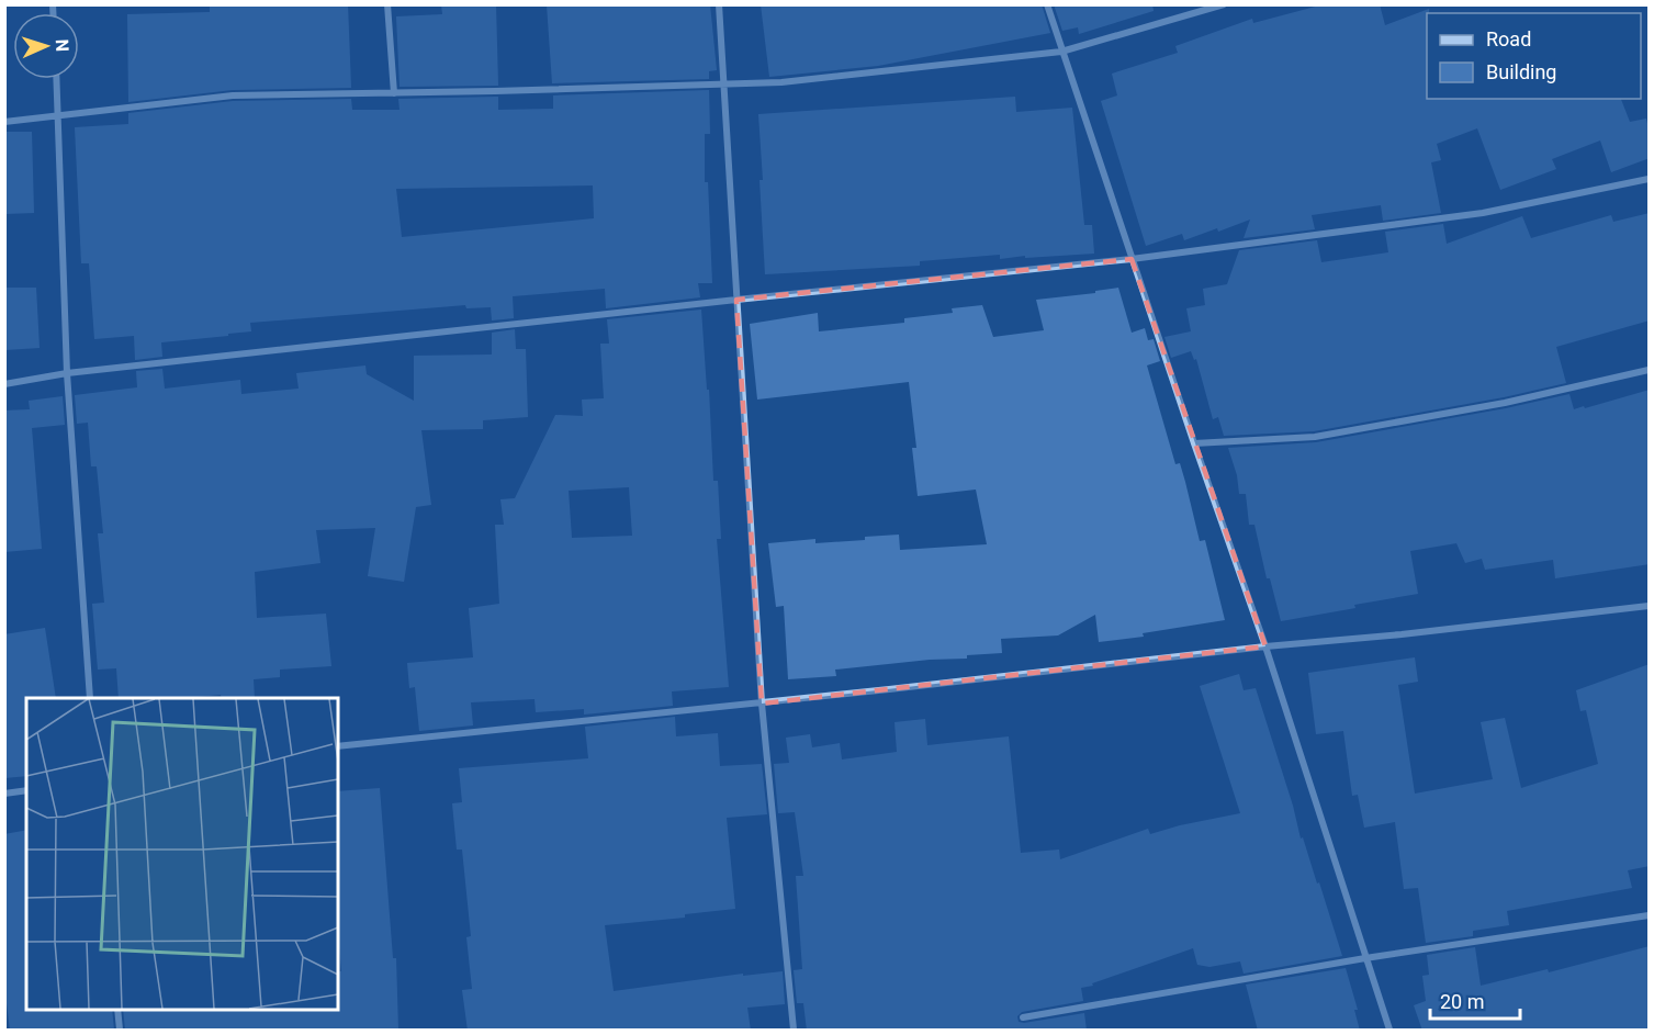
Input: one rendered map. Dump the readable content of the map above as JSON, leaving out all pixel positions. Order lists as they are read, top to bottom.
{
  "legend": ["Road", "Building"],
  "scale_bar": "20 m",
  "north": "right"
}
